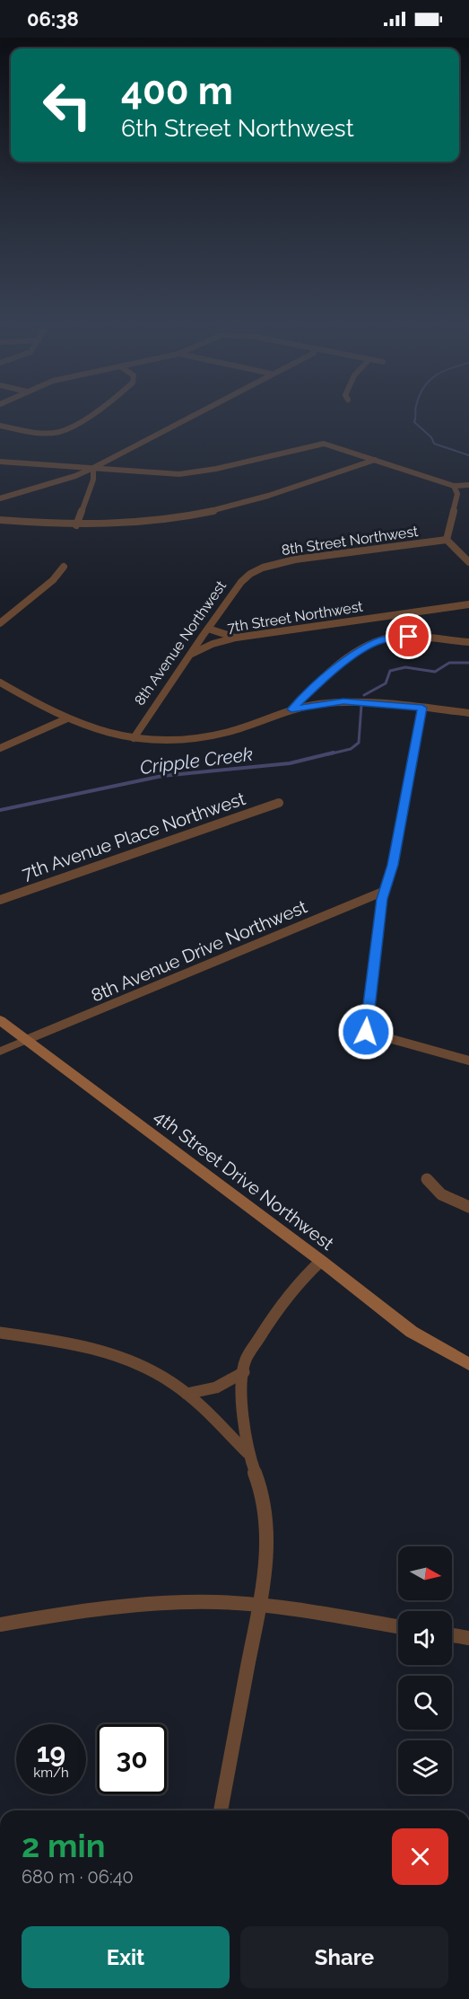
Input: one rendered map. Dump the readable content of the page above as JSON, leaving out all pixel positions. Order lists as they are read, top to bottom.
{
  "streets": {
    "main road": ["4th Street Drive Northwest"],
    "street": [
      "8th Street Northwest",
      "7th Street Northwest",
      "8th Avenue Northwest",
      "7th Avenue Place Northwest",
      "8th Avenue Drive Northwest"
    ]
  },
  "crossings": [
    ["8th Street Northwest", "8th Avenue Northwest"],
    ["7th Street Northwest", "8th Avenue Northwest"],
    ["8th Avenue Drive Northwest", "4th Street Drive Northwest"]
  ],
  "water": ["Cripple Creek"],
  "north": "right",
  "page": {
    "status": "06:38",
    "turn": ["400 m", "6th Street Northwest"],
    "speed": "19 km/h",
    "limit": "30",
    "heading": ["2 min", "680 m · 06:40"],
    "buttons": ["Exit", "Share"]
  }
}
